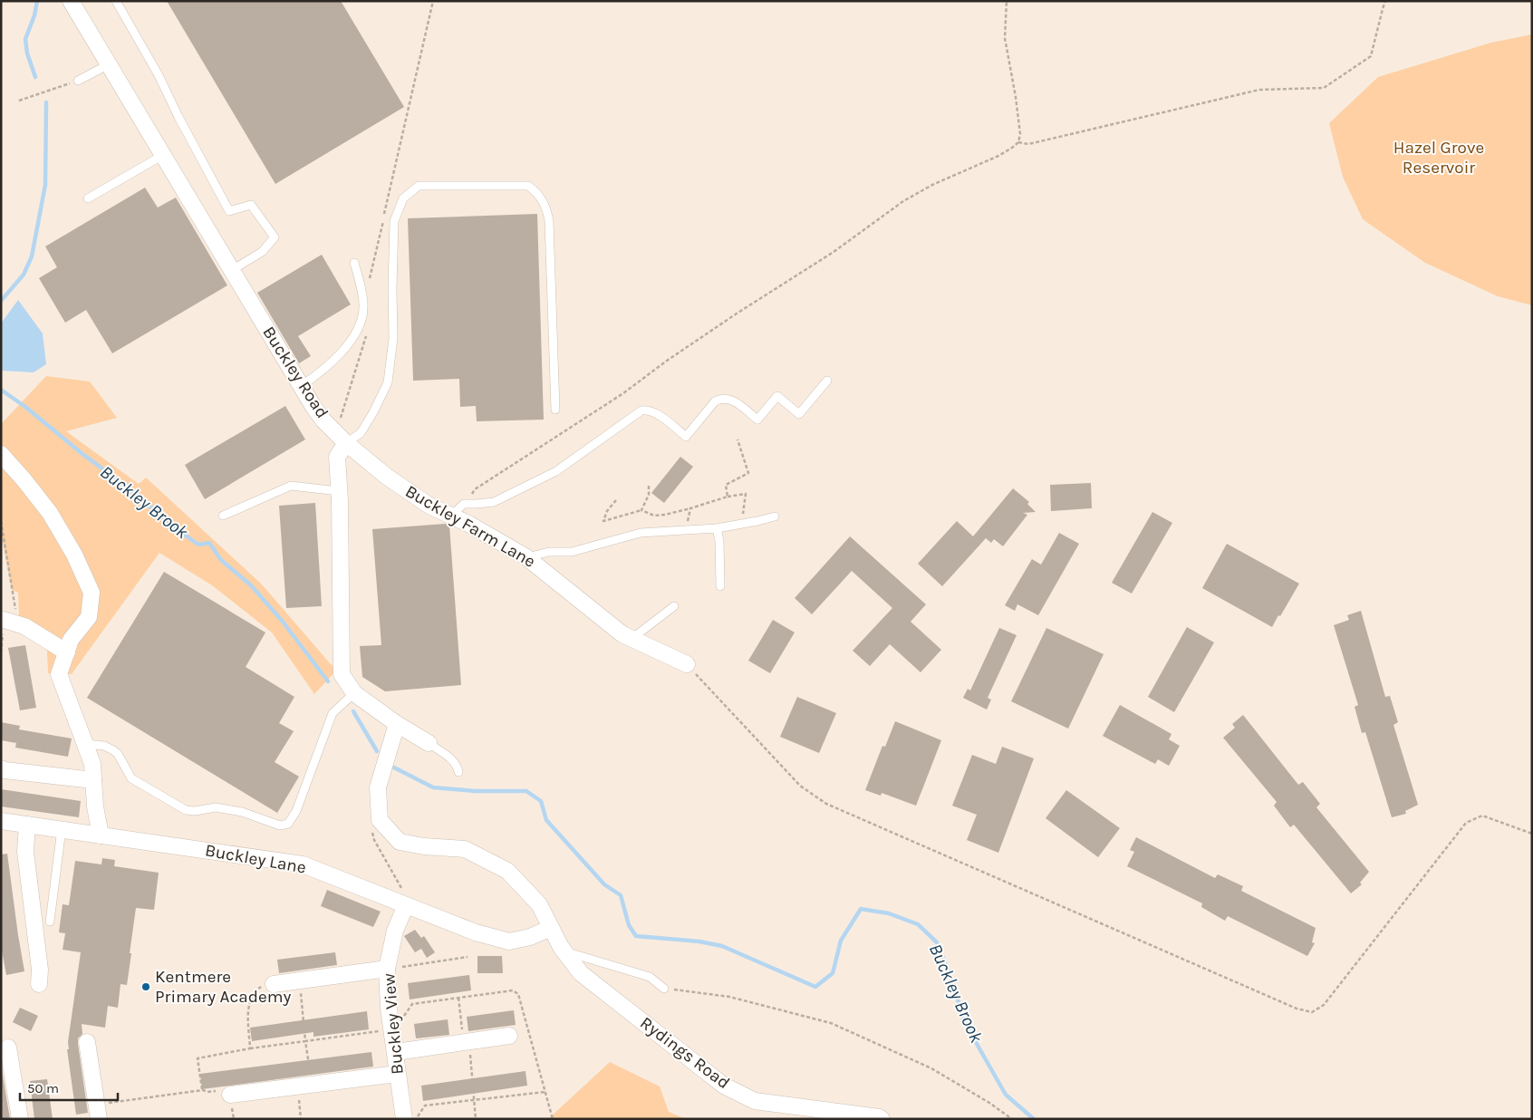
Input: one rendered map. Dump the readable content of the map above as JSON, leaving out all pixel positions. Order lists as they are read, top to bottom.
{
  "streets": {
    "street": [
      "Buckley Road",
      "Buckley Farm Lane",
      "Buckley Lane",
      "Buckley View",
      "Rydings Road"
    ]
  },
  "crossings": [
    ["Buckley Road", "Buckley Farm Lane"],
    ["Buckley Lane", "Buckley View"],
    ["Buckley Lane", "Rydings Road"]
  ],
  "water": ["Buckley Brook"],
  "parks": ["Hazel Grove Reservoir"],
  "places": ["Kentmere Primary Academy"],
  "scale_bar": "50 m"
}
